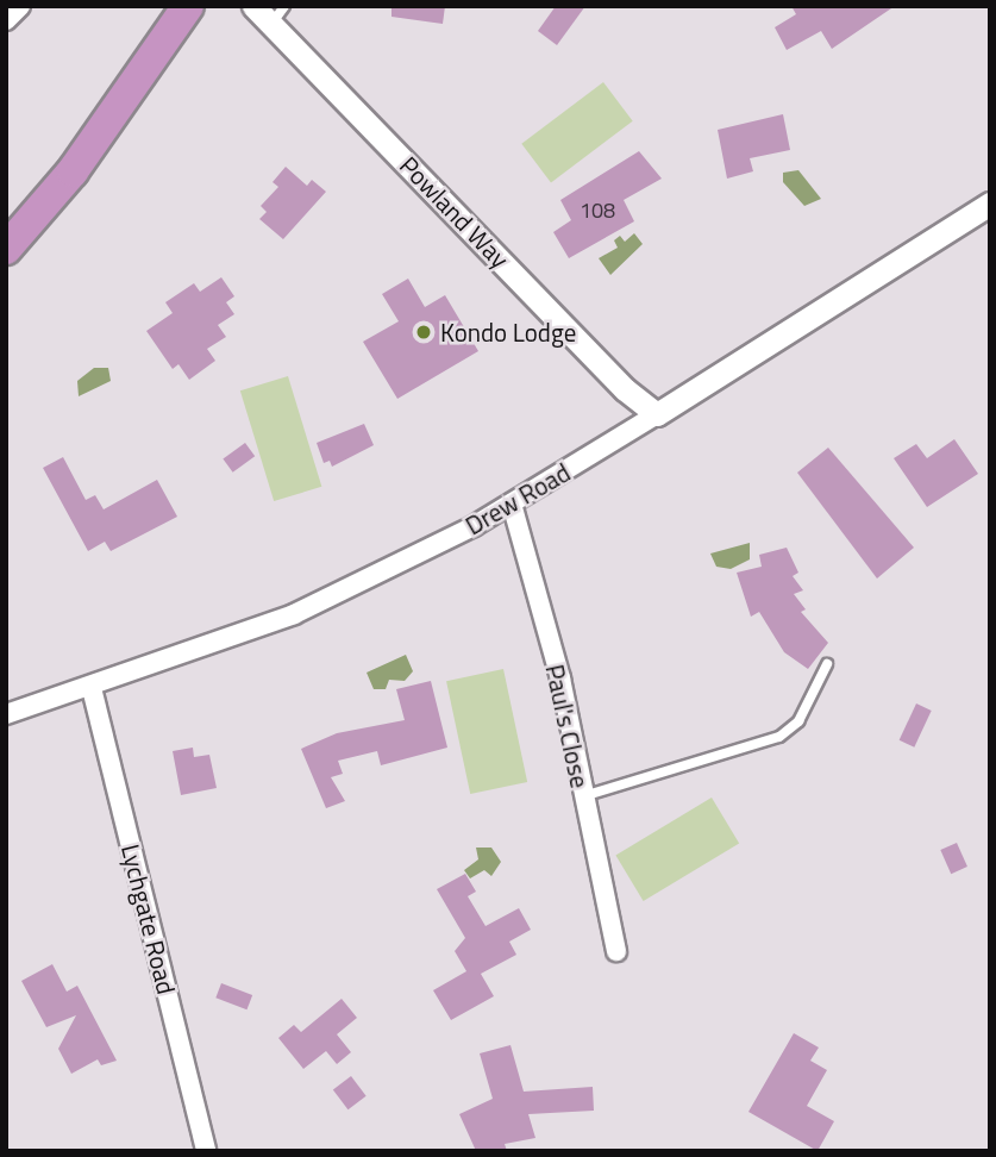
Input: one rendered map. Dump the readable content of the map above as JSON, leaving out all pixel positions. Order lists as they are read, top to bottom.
{
  "streets": {
    "street": [
      "Powland Way",
      "Drew Road",
      "Paul's Close",
      "Lychgate Road"
    ]
  },
  "crossings": [
    ["Powland Way", "Drew Road"],
    ["Drew Road", "Paul's Close"],
    ["Drew Road", "Lychgate Road"]
  ],
  "places": ["Kondo Lodge"],
  "house_numbers": ["108"]
}
